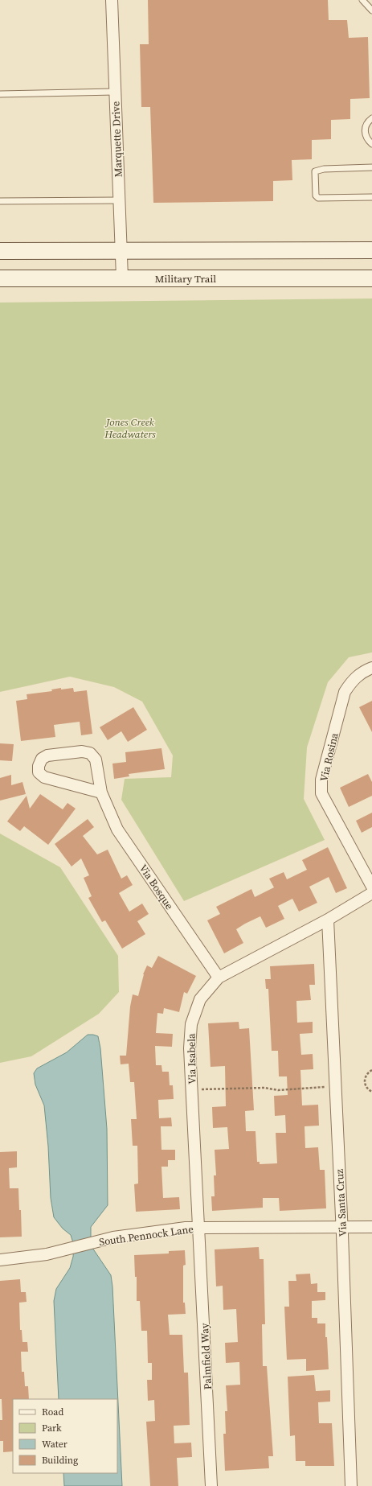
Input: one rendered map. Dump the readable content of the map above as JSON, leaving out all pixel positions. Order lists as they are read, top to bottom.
{
  "streets": {
    "main road": ["Military Trail"],
    "street": [
      "Marquette Drive",
      "Via Rosina",
      "Via Bosque",
      "Via Isabela",
      "Via Santa Cruz",
      "South Pennock Lane",
      "Palmfield Way"
    ]
  },
  "crossings": [
    ["Marquette Drive", "Military Trail"],
    ["Via Bosque", "Via Isabela"],
    ["Via Isabela", "Via Santa Cruz"],
    ["Via Isabela", "South Pennock Lane"],
    ["Via Isabela", "Palmfield Way"],
    ["Via Santa Cruz", "South Pennock Lane"],
    ["South Pennock Lane", "Palmfield Way"]
  ],
  "parks": ["Jones Creek Headwaters"],
  "legend": [
    "Road",
    "Park",
    "Water",
    "Building"
  ]
}
